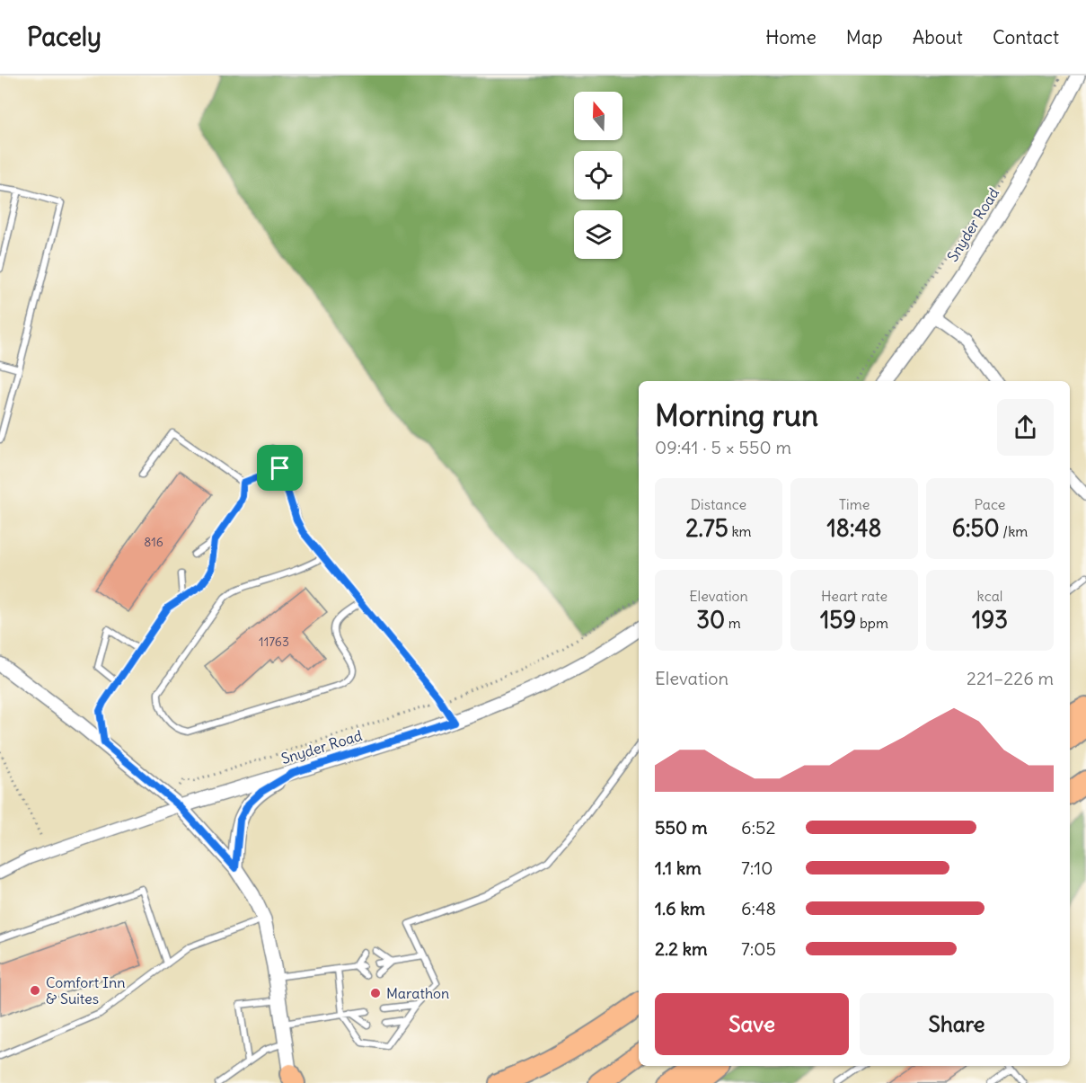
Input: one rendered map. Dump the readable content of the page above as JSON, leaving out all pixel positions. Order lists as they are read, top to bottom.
{
  "streets": {
    "street": ["Snyder Road"]
  },
  "places": ["Comfort Inn & Suites", "Marathon"],
  "house_numbers": ["816", "11763"],
  "north": "top",
  "page": {
    "header": "Pacely",
    "nav": [
      "Home",
      "Map",
      "About",
      "Contact"
    ],
    "heading": ["Morning run", "09:41 · 5 × 550 m"],
    "stats": [
      ["Distance", "2.75 km"],
      ["Time", "18:48"],
      ["Pace", "6:50 /km"],
      ["Elevation", "30 m"],
      ["Heart rate", "159 bpm"],
      ["kcal", "193"]
    ],
    "chart": ["Elevation", "221–226 m"],
    "list": [
      {
        "name": "550 m",
        "note": "6:52"
      },
      {
        "name": "1.1 km",
        "note": "7:10"
      },
      {
        "name": "1.6 km",
        "note": "6:48"
      },
      {
        "name": "2.2 km",
        "note": "7:05"
      }
    ],
    "buttons": ["Save", "Share"]
  }
}
